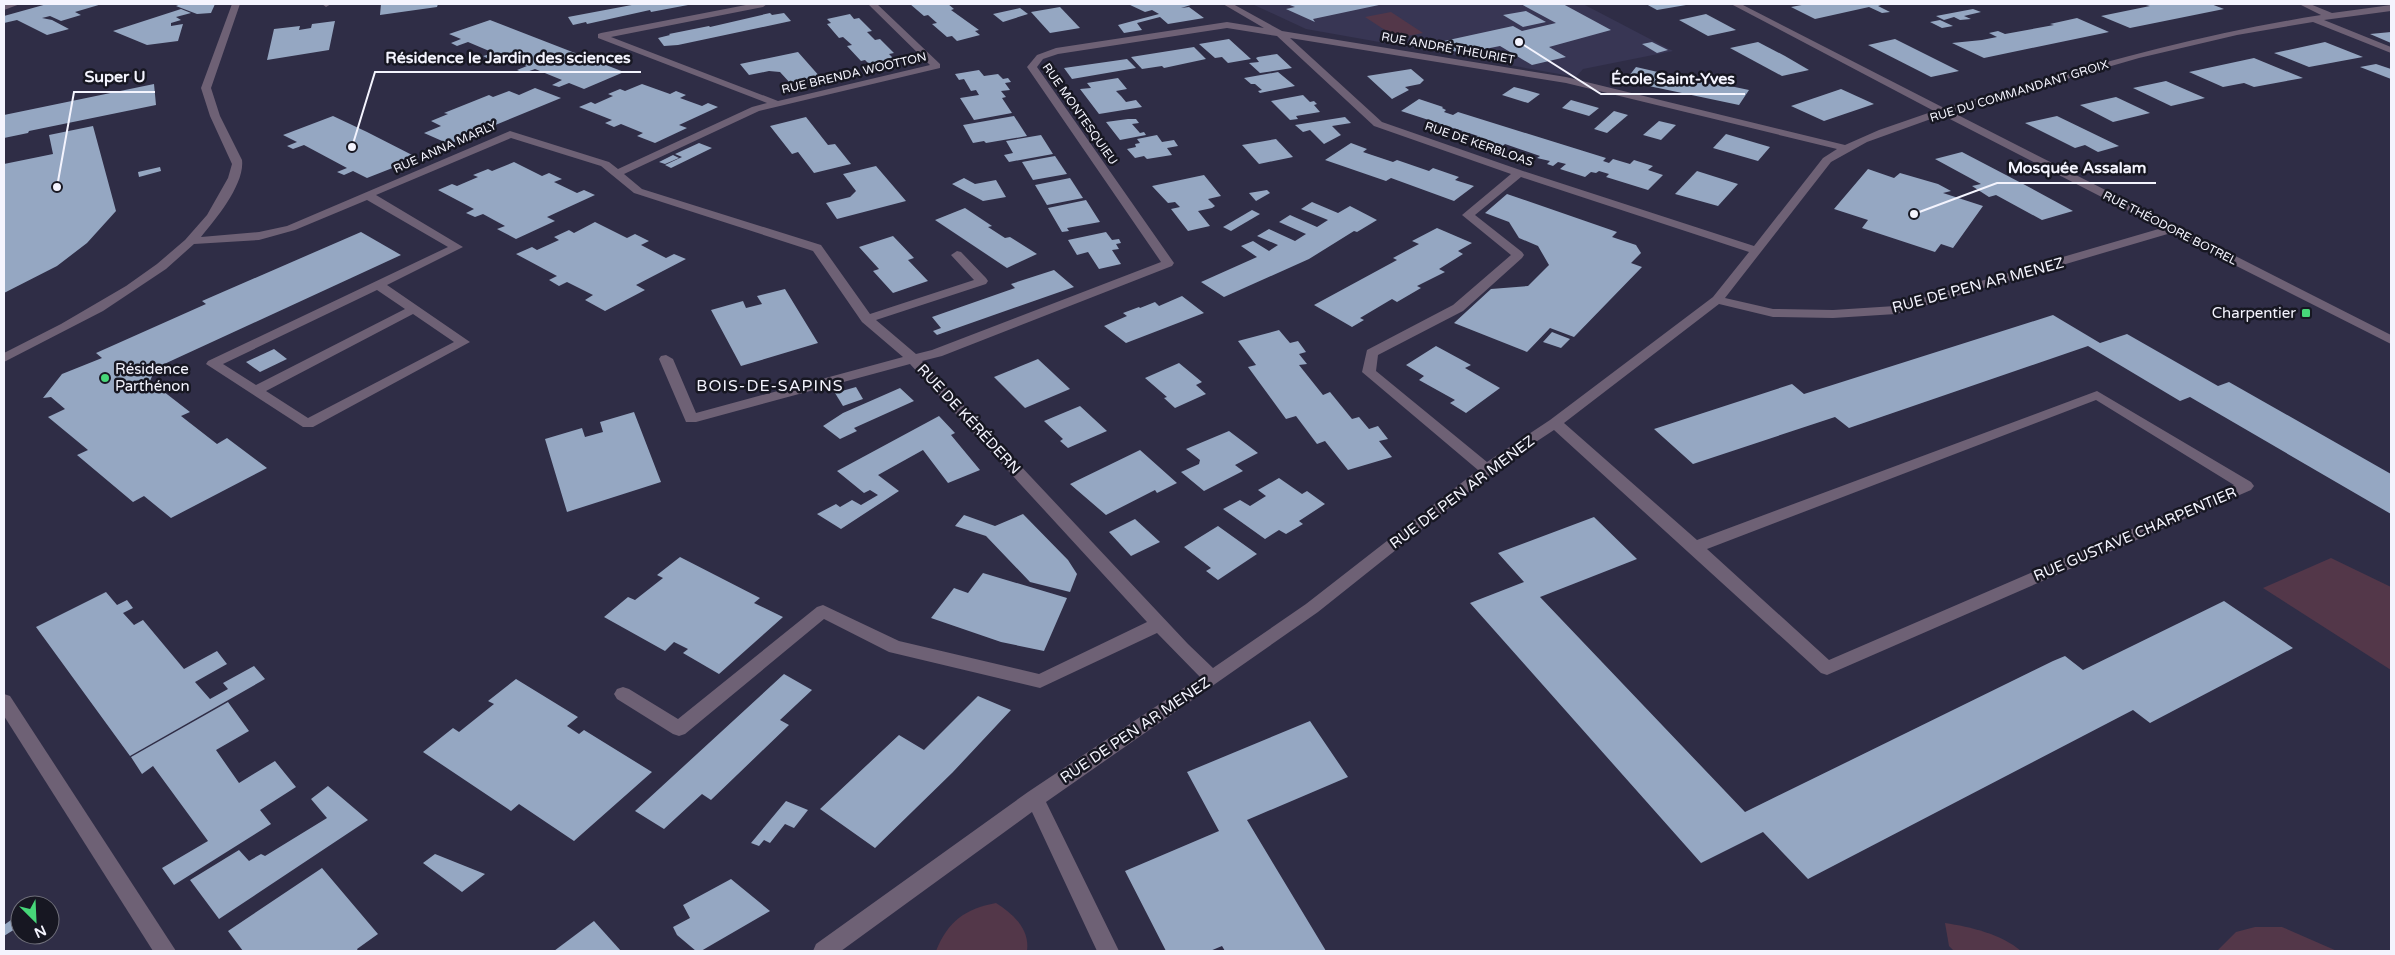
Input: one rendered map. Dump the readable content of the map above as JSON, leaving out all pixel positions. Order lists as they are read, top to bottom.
{
  "streets": {
    "street": [
      "RUE ANDRÉ THEURIET",
      "RUE BRENDA WOOTTON",
      "RUE DU COMMANDANT GROIX",
      "RUE MONTESQUIEU",
      "RUE DE KERBLOAS",
      "RUE ANNA MARLY",
      "RUE THÉODORE BOTREL",
      "RUE DE PEN AR MENEZ",
      "RUE DE KÉRÉDERN",
      "RUE GUSTAVE CHARPENTIER"
    ]
  },
  "crossings": [
    ["RUE ANDRÉ THEURIET", "RUE DU COMMANDANT GROIX"],
    ["RUE ANDRÉ THEURIET", "RUE MONTESQUIEU"],
    ["RUE ANDRÉ THEURIET", "RUE DE KERBLOAS"],
    ["RUE BRENDA WOOTTON", "RUE ANNA MARLY"],
    ["RUE DU COMMANDANT GROIX", "RUE DE KERBLOAS"],
    ["RUE DU COMMANDANT GROIX", "RUE THÉODORE BOTREL"],
    ["RUE DU COMMANDANT GROIX", "RUE DE PEN AR MENEZ"],
    ["RUE MONTESQUIEU", "RUE DE KERBLOAS"],
    ["RUE MONTESQUIEU", "RUE DE KÉRÉDERN"],
    ["RUE THÉODORE BOTREL", "RUE DE PEN AR MENEZ"],
    ["RUE DE PEN AR MENEZ", "RUE DE KÉRÉDERN"],
    ["RUE DE PEN AR MENEZ", "RUE GUSTAVE CHARPENTIER"]
  ],
  "districts": ["BOIS-DE-SAPINS"],
  "places": {
    "other": [
      "École Saint-Yves",
      "Résidence le Jardin des sciences",
      "Super U",
      "Mosquée Assalam",
      "Résidence Parthénon"
    ],
    "transit": ["Charpentier"]
  },
  "north": "bottom right"
}
